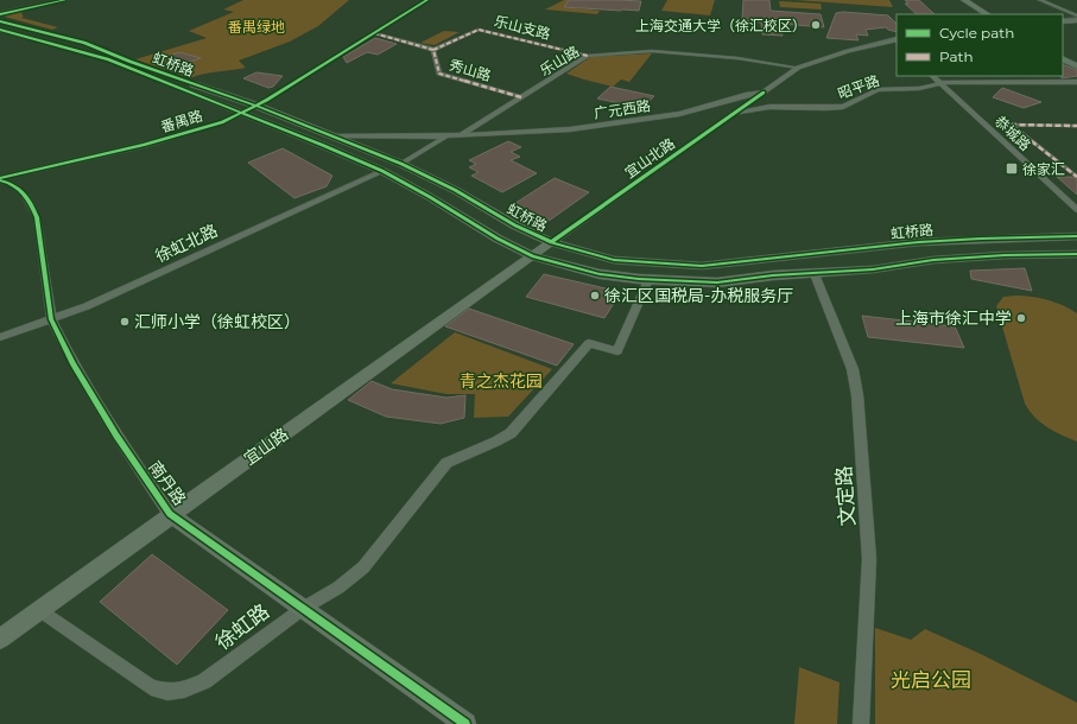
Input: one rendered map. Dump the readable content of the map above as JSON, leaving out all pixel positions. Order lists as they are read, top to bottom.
{
  "streets": {
    "main road": ["虹桥路", "宜山路", "南丹路"],
    "street": [
      "乐山支路",
      "乐山路",
      "秀山路",
      "昭平路",
      "广元西路",
      "番禺路",
      "恭城路",
      "宜山北路",
      "徐虹北路",
      "文定路",
      "徐虹路"
    ]
  },
  "crossings": [
    ["乐山支路", "乐山路"],
    ["乐山支路", "秀山路"],
    ["乐山路", "秀山路"],
    ["乐山路", "广元西路"],
    ["虹桥路", "广元西路"],
    ["虹桥路", "番禺路"],
    ["虹桥路", "宜山北路"],
    ["虹桥路", "徐虹北路"],
    ["虹桥路", "宜山路"],
    ["虹桥路", "文定路"],
    ["虹桥路", "徐虹路"],
    ["秀山路", "番禺路"],
    ["昭平路", "恭城路"],
    ["昭平路", "宜山北路"],
    ["广元西路", "宜山北路"],
    ["番禺路", "南丹路"],
    ["宜山北路", "宜山路"],
    ["徐虹北路", "南丹路"],
    ["宜山路", "南丹路"],
    ["宜山路", "徐虹路"],
    ["南丹路", "徐虹路"]
  ],
  "parks": ["番禺绿地", "青之杰花园", "光启公园"],
  "places": {
    "other": [
      "上海交通大学（徐汇校区）",
      "徐汇区国税局-办税服务厅",
      "上海市徐汇中学",
      "汇师小学（徐虹校区）"
    ],
    "transit": ["徐家汇"]
  },
  "legend": ["Cycle path", "Path"]
}
